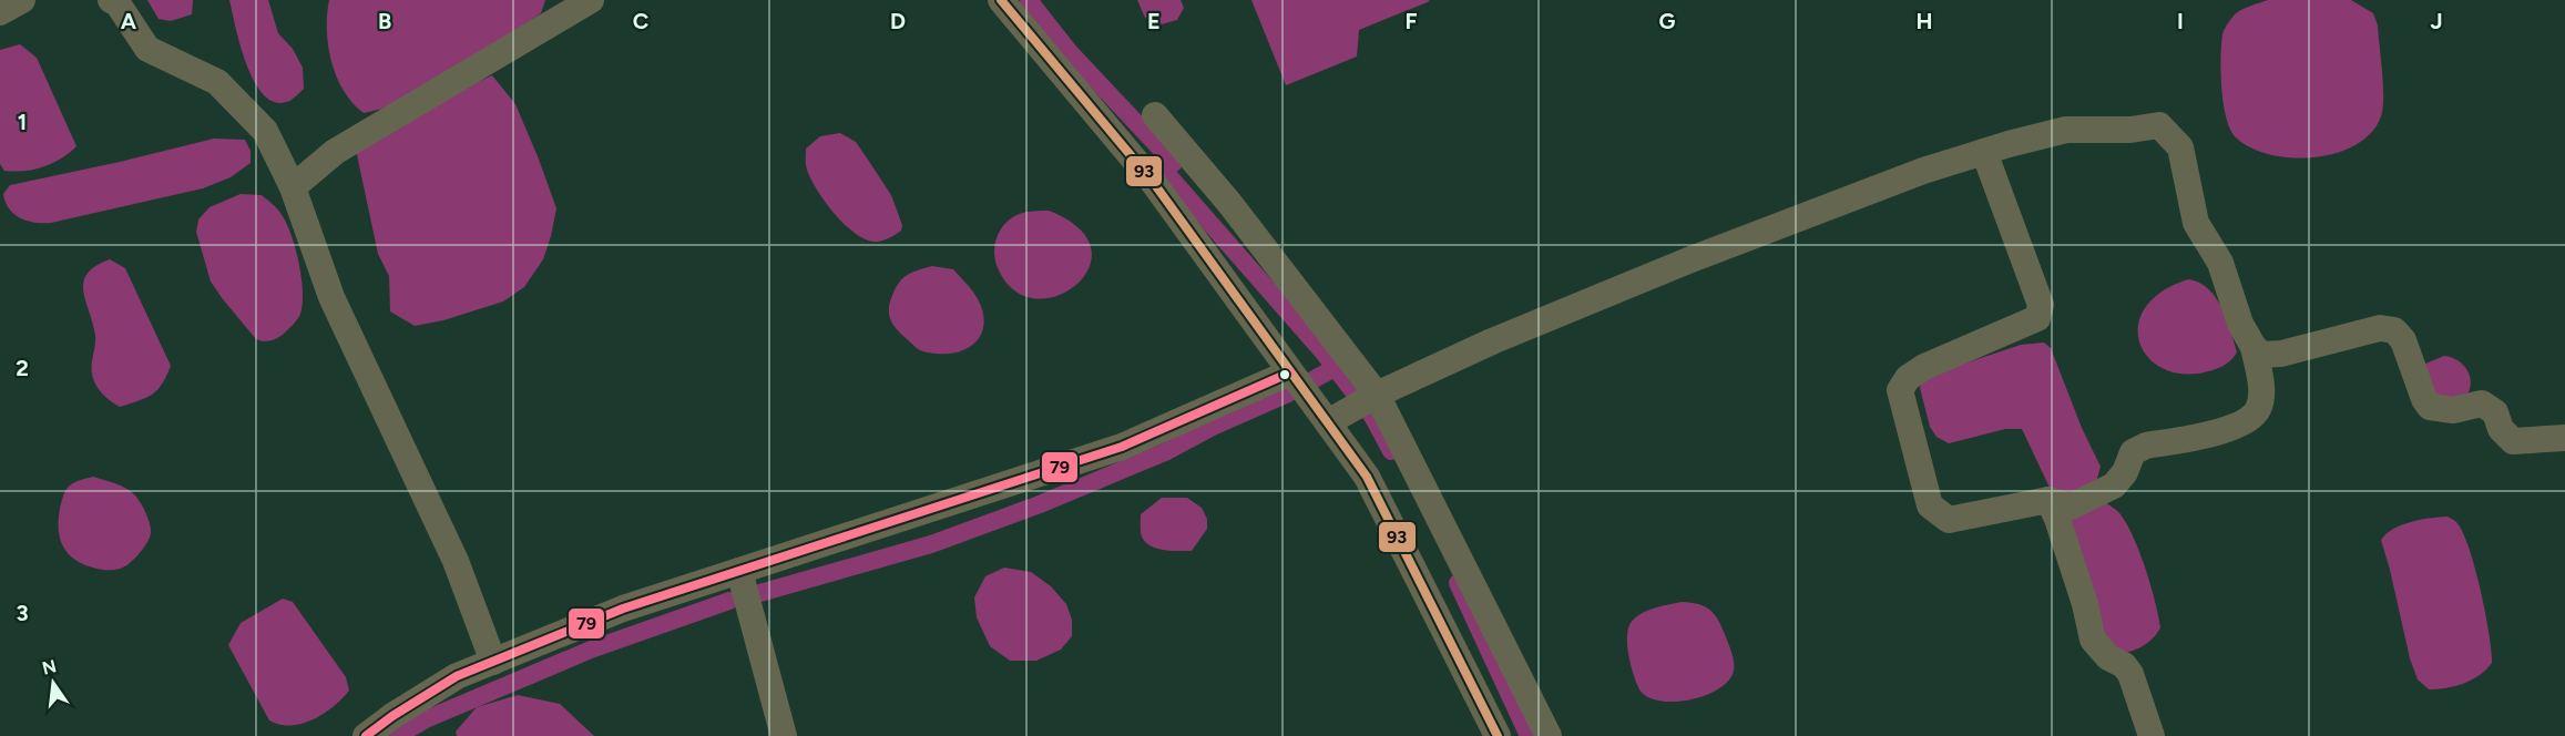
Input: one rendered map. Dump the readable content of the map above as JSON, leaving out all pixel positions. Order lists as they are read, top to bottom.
{
  "lines": ["transit line 93", "transit line 79"],
  "north": "top",
  "grid": {
    "columns": [
      "A",
      "B",
      "C",
      "D",
      "E",
      "F",
      "G",
      "H",
      "I",
      "J"
    ],
    "rows": ["1", "2", "3"]
  }
}
